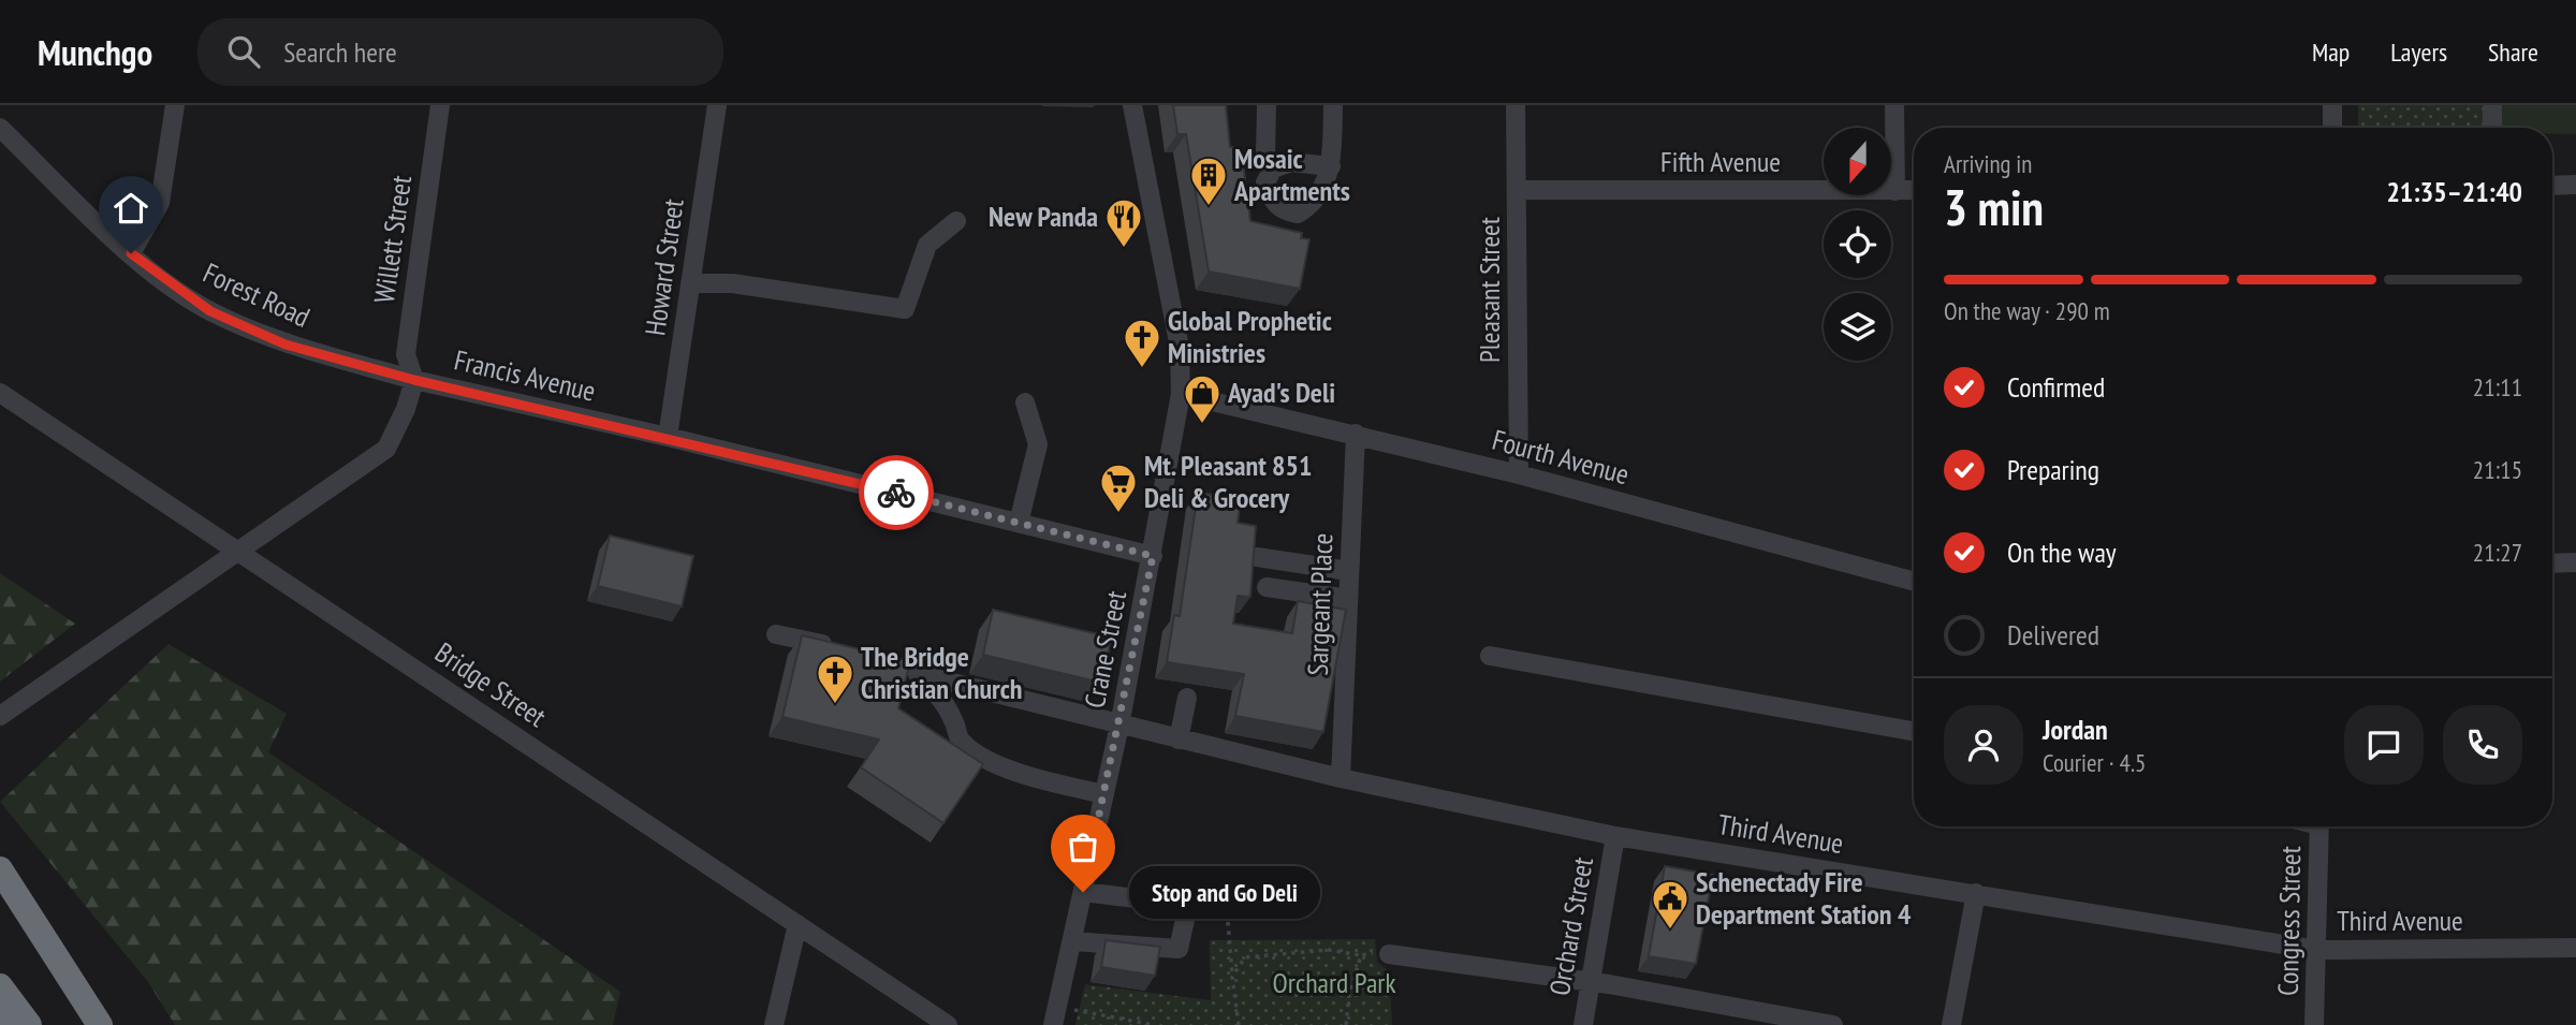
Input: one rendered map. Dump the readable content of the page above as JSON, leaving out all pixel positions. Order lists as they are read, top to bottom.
{
  "streets": {
    "street": [
      "Fifth Avenue",
      "Willett Street",
      "Howard Street",
      "Pleasant Street",
      "Forest Road",
      "Francis Avenue",
      "Fourth Avenue",
      "Sargeant Place",
      "Crane Street",
      "Bridge Street",
      "Third Avenue",
      "Congress Street",
      "Orchard Street"
    ]
  },
  "crossings": [
    ["Fifth Avenue", "Pleasant Street"],
    ["Willett Street", "Forest Road"],
    ["Willett Street", "Francis Avenue"],
    ["Howard Street", "Francis Avenue"],
    ["Pleasant Street", "Fourth Avenue"],
    ["Forest Road", "Francis Avenue"],
    ["Francis Avenue", "Crane Street"],
    ["Francis Avenue", "Bridge Street"],
    ["Fourth Avenue", "Sargeant Place"],
    ["Fourth Avenue", "Crane Street"],
    ["Sargeant Place", "Third Avenue"],
    ["Crane Street", "Third Avenue"],
    ["Third Avenue", "Congress Street"],
    ["Third Avenue", "Orchard Street"]
  ],
  "parks": ["Orchard Park"],
  "places": {
    "building": ["Mosaic Apartments"],
    "restaurant": ["New Panda"],
    "church": ["Global Prophetic Ministries", "The Bridge Christian Church"],
    "shop": ["Ayad's Deli"],
    "supermarket": ["Mt. Pleasant 851 Deli & Grocery"],
    "other": ["Stop and Go Deli"],
    "public building": ["Schenectady Fire Department Station 4"]
  },
  "north": "bottom",
  "page": {
    "header": "Munchgo",
    "search": "Search here",
    "nav": ["Map", "Layers", "Share"],
    "heading": ["3 min", "Arriving in", "21:35–21:40"],
    "panel": ["Jordan", "Courier · 4.5"],
    "bar": "On the way · 290 m",
    "list": [
      ["Confirmed", "21:11"],
      ["Preparing", "21:15"],
      ["On the way", "21:27"],
      "Delivered"
    ],
    "bubble": "Stop and Go Deli"
  }
}
